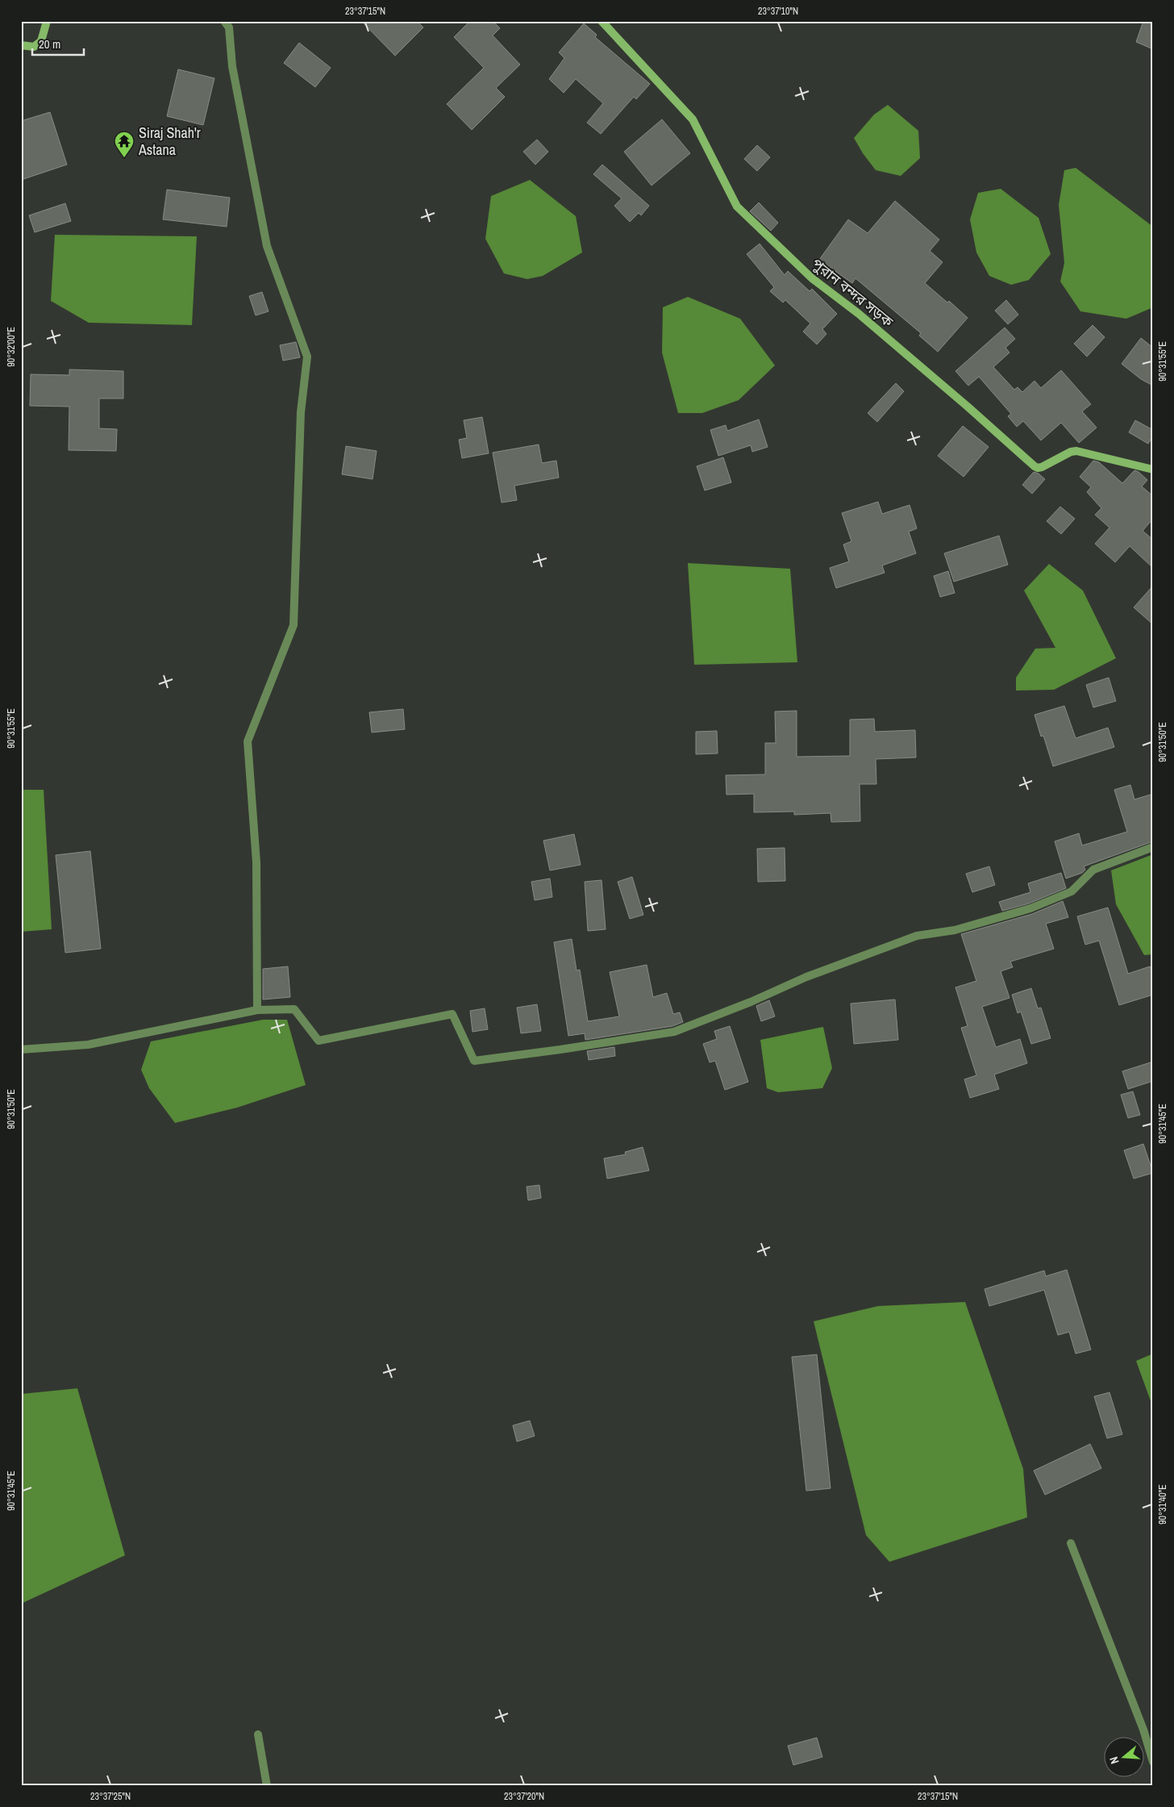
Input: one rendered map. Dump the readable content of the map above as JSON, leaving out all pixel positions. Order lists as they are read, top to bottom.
{
  "streets": {
    "street": ["পুরান বন্দর সড়ক"]
  },
  "places": {
    "temple": ["Siraj Shah'r Astana"]
  },
  "scale_bar": "20 m",
  "north": "left",
  "coordinates": [
    "23°37'15\"N",
    "23°37'10\"N",
    "90°32'00\"E",
    "90°31'55\"E",
    "90°31'50\"E",
    "90°31'45\"E",
    "90°31'40\"E",
    "23°37'25\"N",
    "23°37'20\"N"
  ]
}
